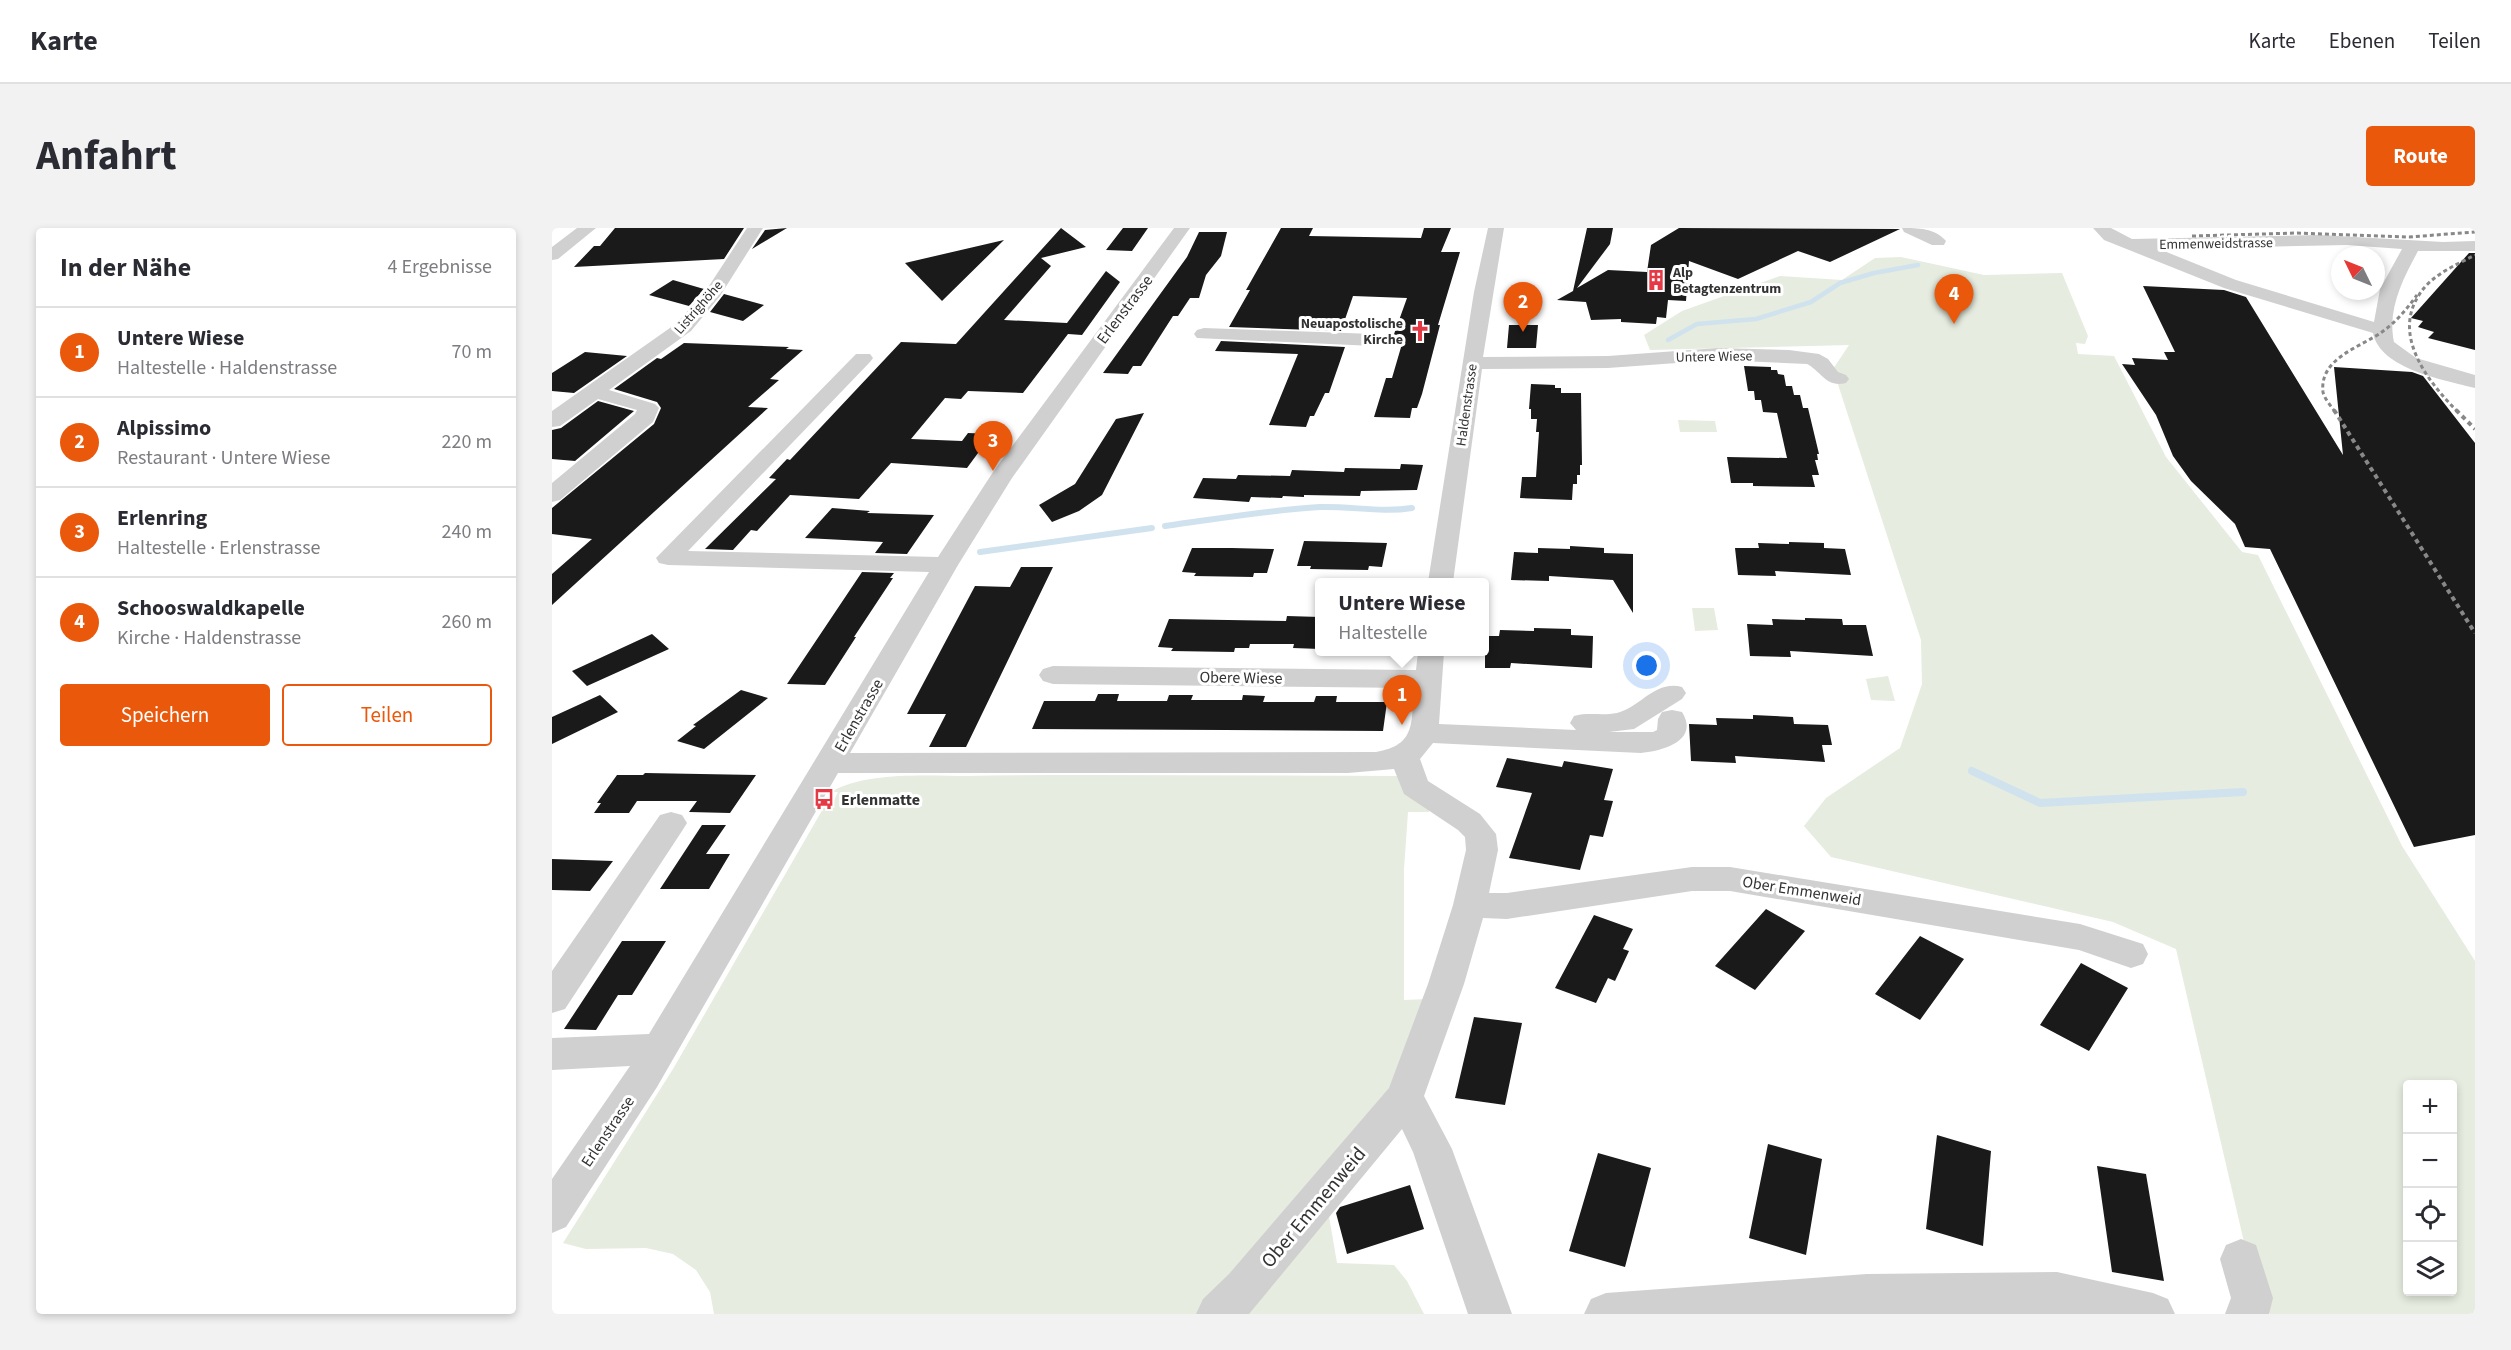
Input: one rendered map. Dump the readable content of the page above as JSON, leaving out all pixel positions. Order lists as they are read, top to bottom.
{
  "streets": {
    "street": [
      "Emmenweidstrasse",
      "Listrighöhe",
      "Erlenstrasse",
      "Untere Wiese",
      "Haldenstrasse",
      "Obere Wiese",
      "Ober Emmenweid"
    ]
  },
  "crossings": [
    ["Untere Wiese", "Haldenstrasse"]
  ],
  "places": {
    "building": ["Alp Betagtenzentrum"],
    "church": ["Neuapostolische Kirche"],
    "bus stop": ["Erlenmatte"]
  },
  "north": "top left",
  "page": {
    "header": "Karte",
    "nav": ["Karte", "Ebenen", "Teilen"],
    "title": "Anfahrt",
    "buttons": [
      "Route",
      ["Speichern", "Teilen"]
    ],
    "heading": ["In der Nähe", "4 Ergebnisse"],
    "pins": [
      "4",
      "2",
      "3",
      "1"
    ],
    "list": [
      {
        "mark": "1",
        "name": "Untere Wiese",
        "note": "Haltestelle · Haldenstrasse",
        "value": "70 m"
      },
      {
        "mark": "2",
        "name": "Alpissimo",
        "note": "Restaurant · Untere Wiese",
        "value": "220 m"
      },
      {
        "mark": "3",
        "name": "Erlenring",
        "note": "Haltestelle · Erlenstrasse",
        "value": "240 m"
      },
      {
        "mark": "4",
        "name": "Schooswaldkapelle",
        "note": "Kirche · Haldenstrasse",
        "value": "260 m"
      }
    ],
    "popup": ["Untere Wiese", "Haltestelle"],
    "map_buttons": ["+", "−"]
  }
}
